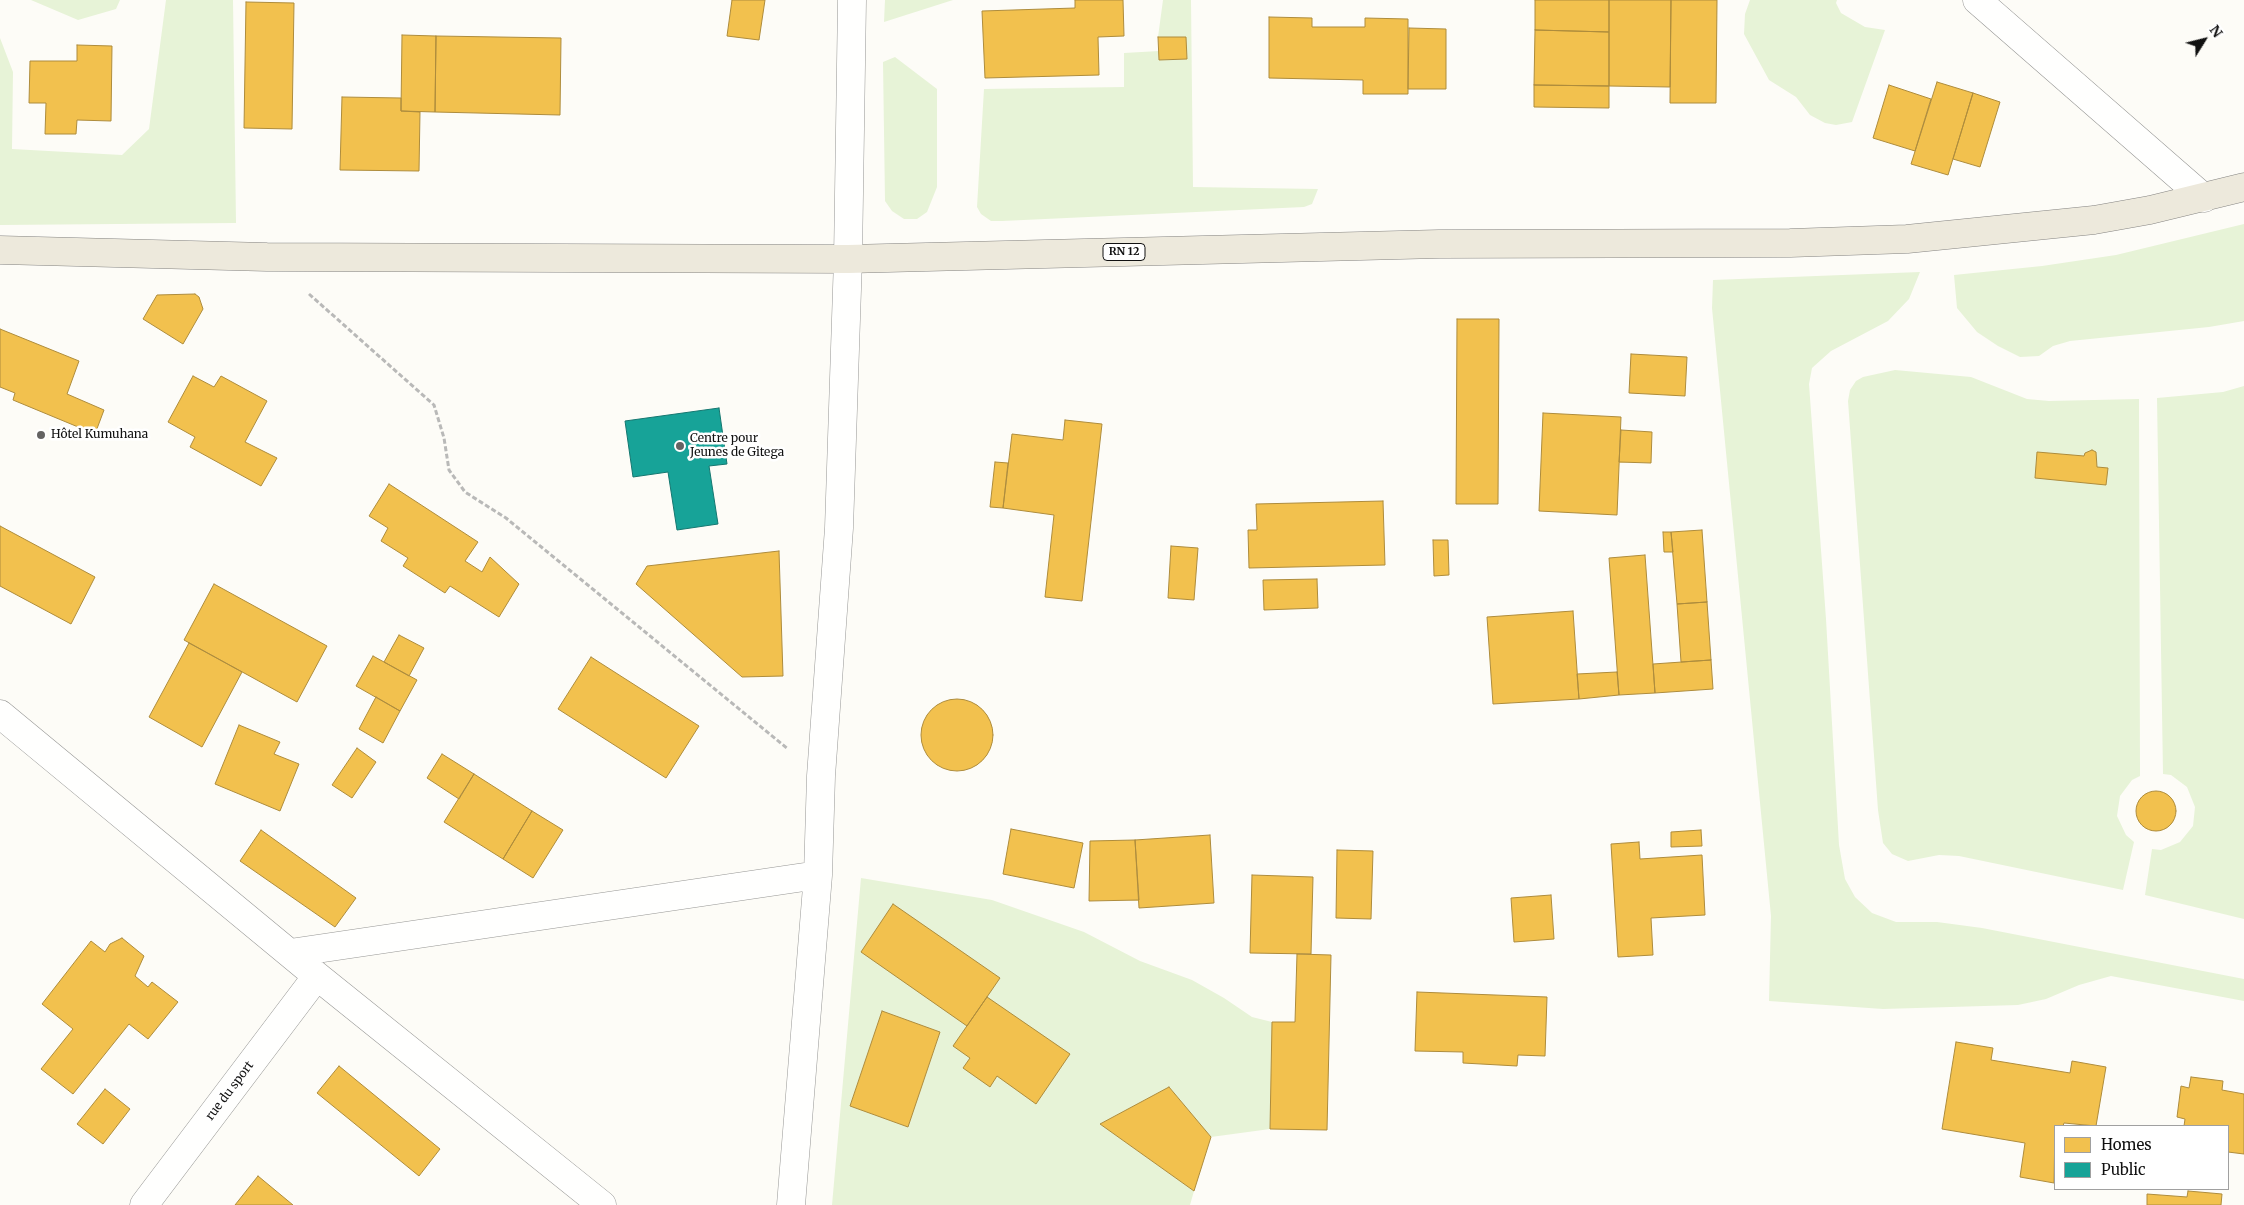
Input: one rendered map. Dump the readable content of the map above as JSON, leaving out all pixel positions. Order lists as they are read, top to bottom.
{
  "streets": {
    "main road": ["RN 12"],
    "street": ["rue du sport"]
  },
  "places": ["Hôtel Kumuhana", "Centre pour Jeunes de Gitega"],
  "legend": ["Homes", "Public"],
  "north": "top right"
}
